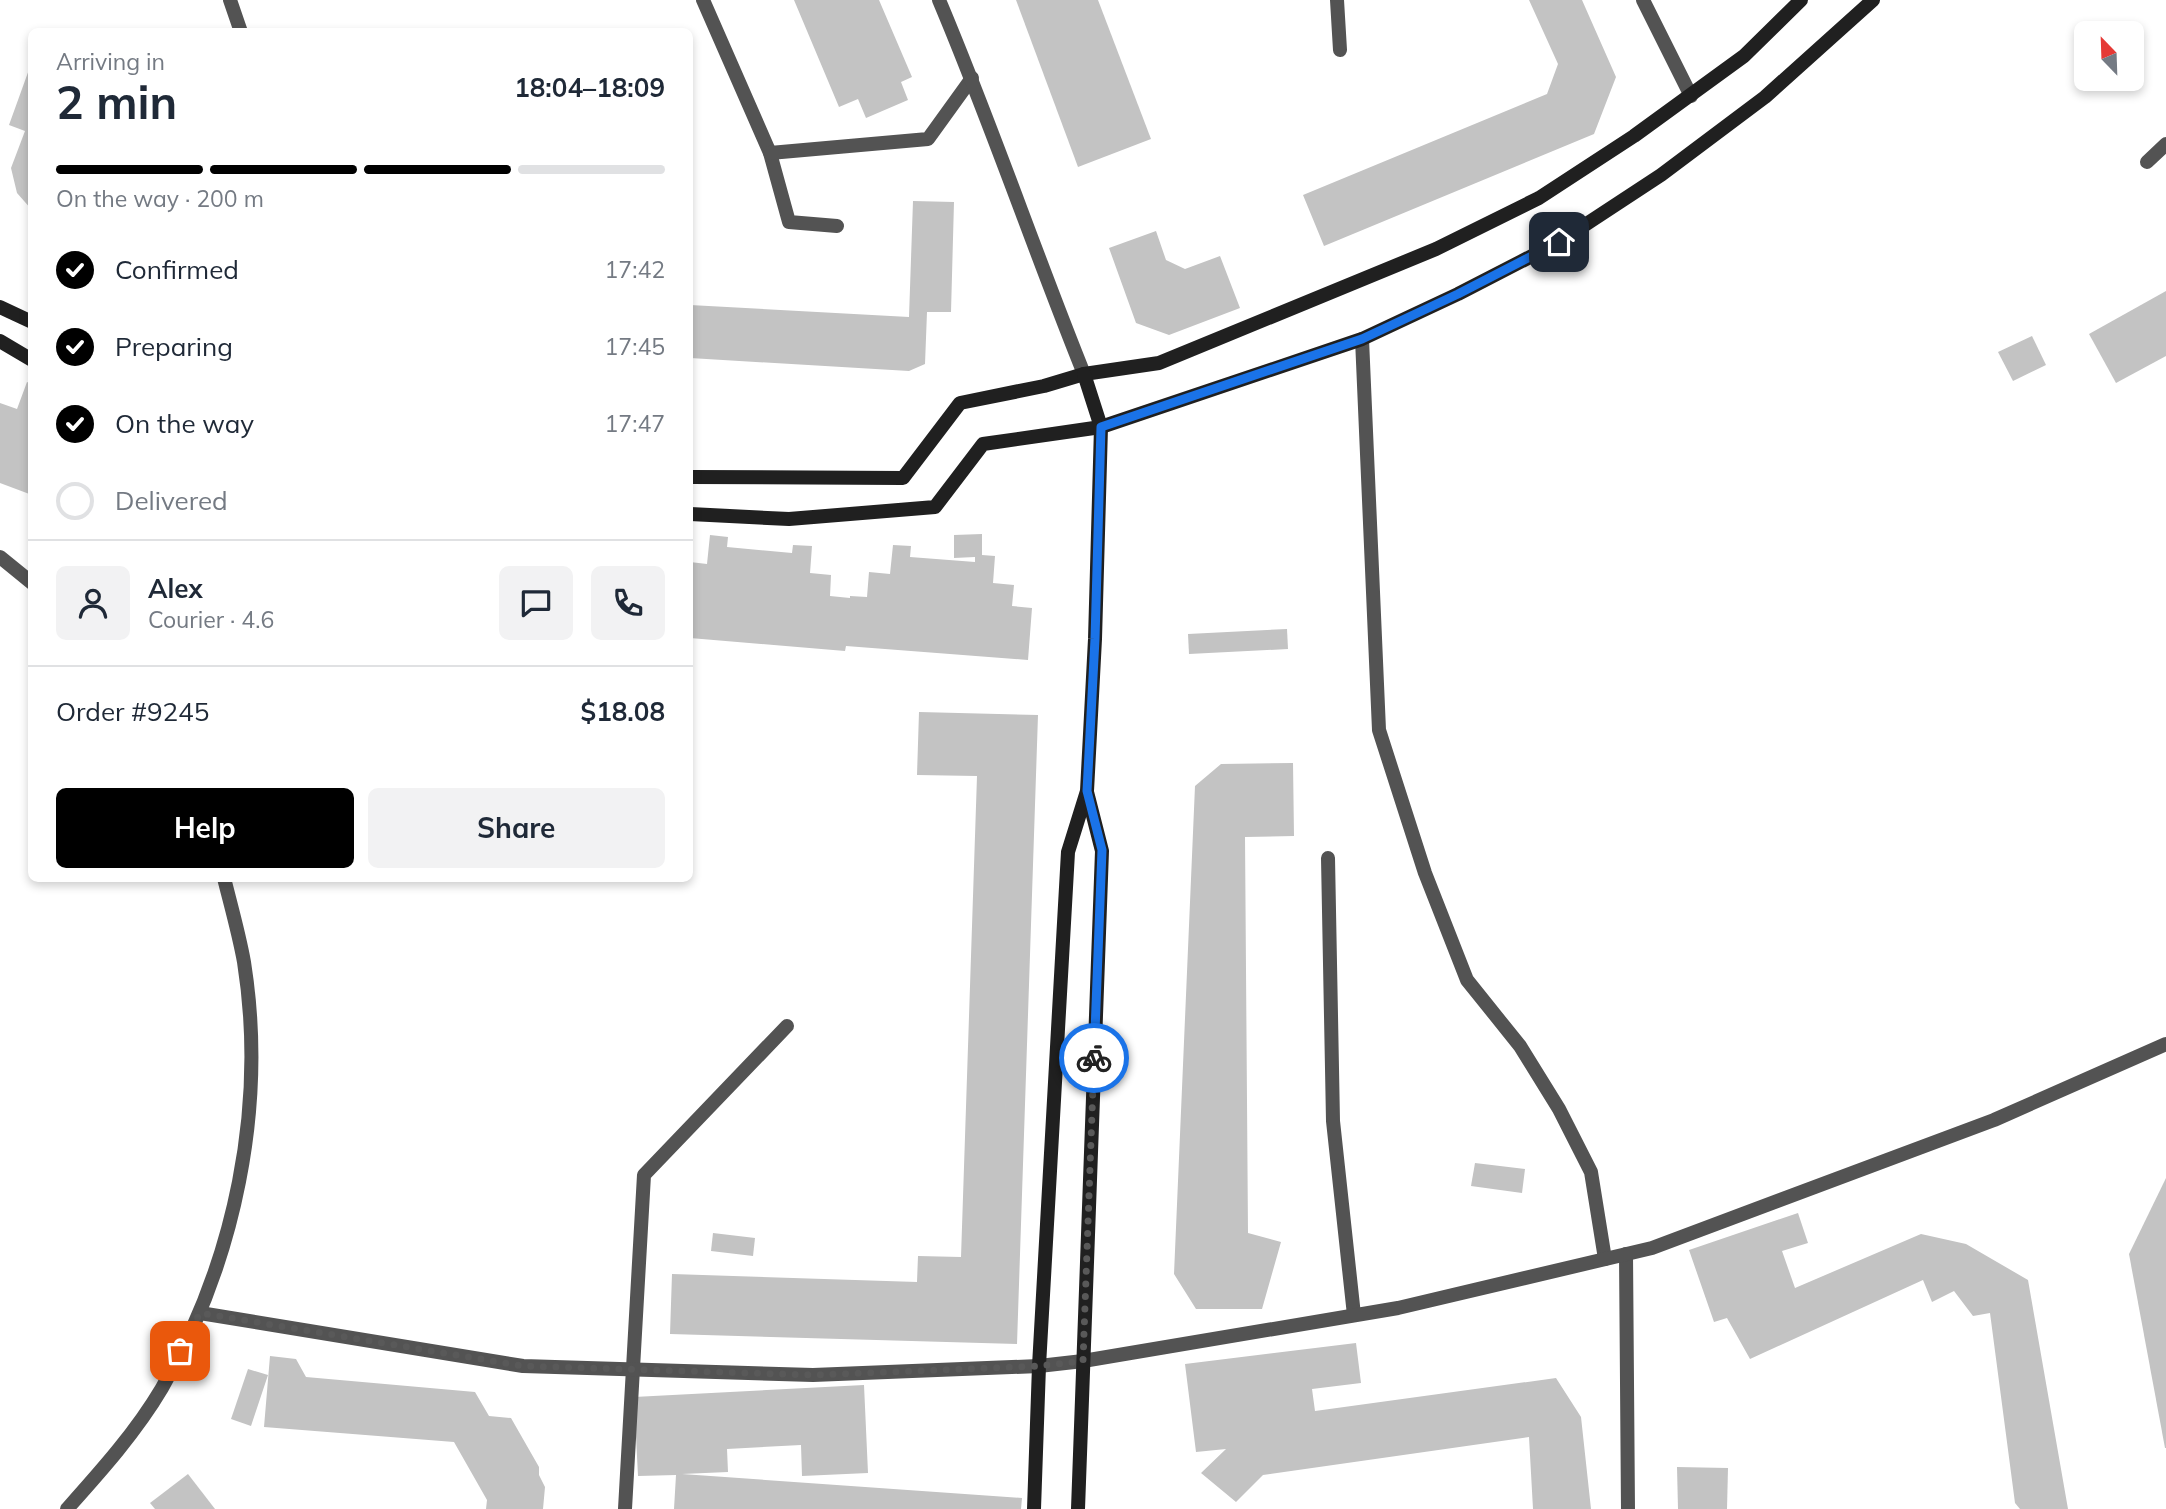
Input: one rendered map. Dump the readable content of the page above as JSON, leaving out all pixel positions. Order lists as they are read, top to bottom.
{
  "north": "top left",
  "page": {
    "heading": ["2 min", "Arriving in", "18:04–18:09"],
    "panel": [
      "Alex",
      "Courier · 4.6",
      "Order #9245",
      "$18.08"
    ],
    "bar": "On the way · 200 m",
    "list": [
      ["Confirmed", "17:42"],
      ["Preparing", "17:45"],
      ["On the way", "17:47"],
      "Delivered"
    ],
    "buttons": ["Help", "Share"]
  }
}
